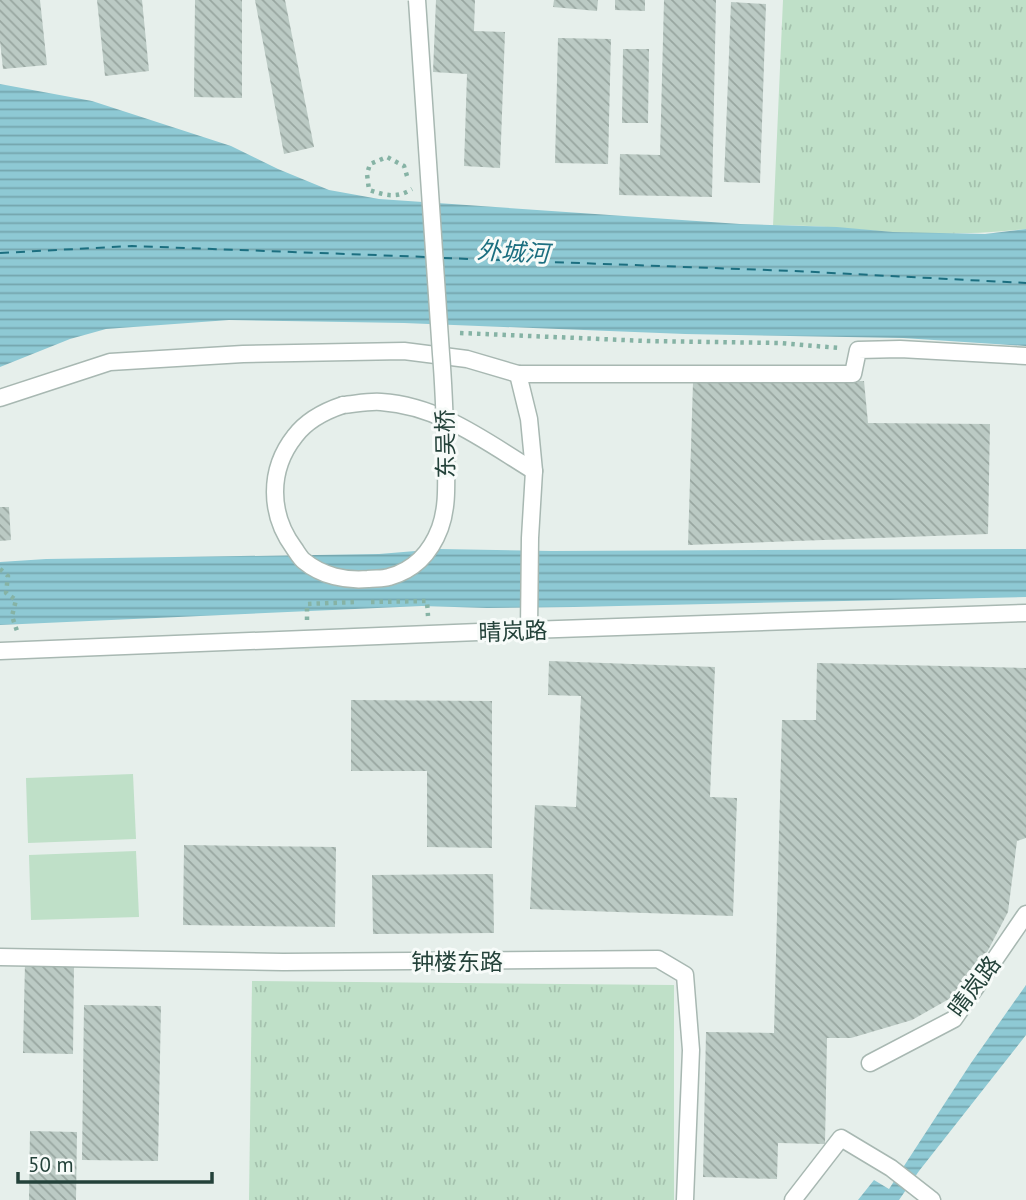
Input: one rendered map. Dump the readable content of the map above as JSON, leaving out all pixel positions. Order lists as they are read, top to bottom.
{
  "streets": {
    "lane": ["东吴桥", "晴岚路", "钟楼东路"]
  },
  "water": ["外城河"],
  "scale_bar": "50 m"
}
